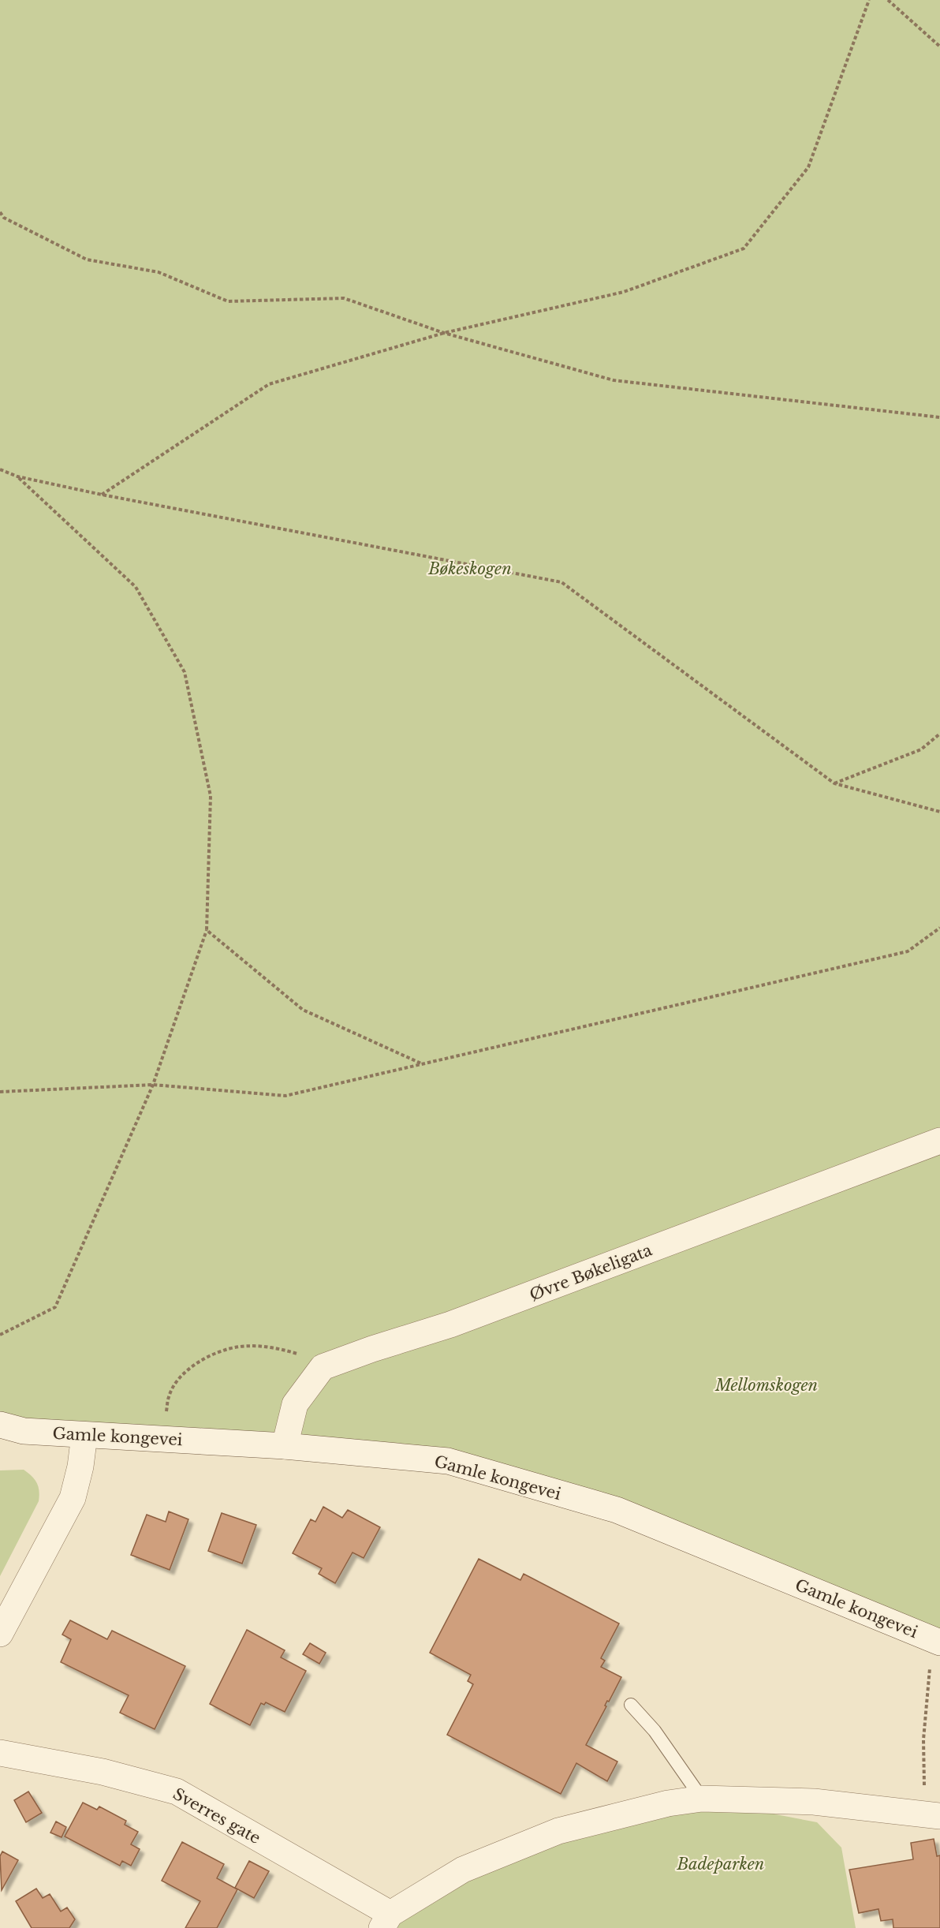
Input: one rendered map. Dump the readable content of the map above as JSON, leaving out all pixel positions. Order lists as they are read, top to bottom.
{
  "streets": {
    "street": ["Øvre Bøkeligata", "Gamle kongevei", "Sverres gate"]
  },
  "crossings": [
    ["Øvre Bøkeligata", "Gamle kongevei"]
  ],
  "parks": ["Bøkeskogen", "Mellomskogen", "Badeparken"]
}
